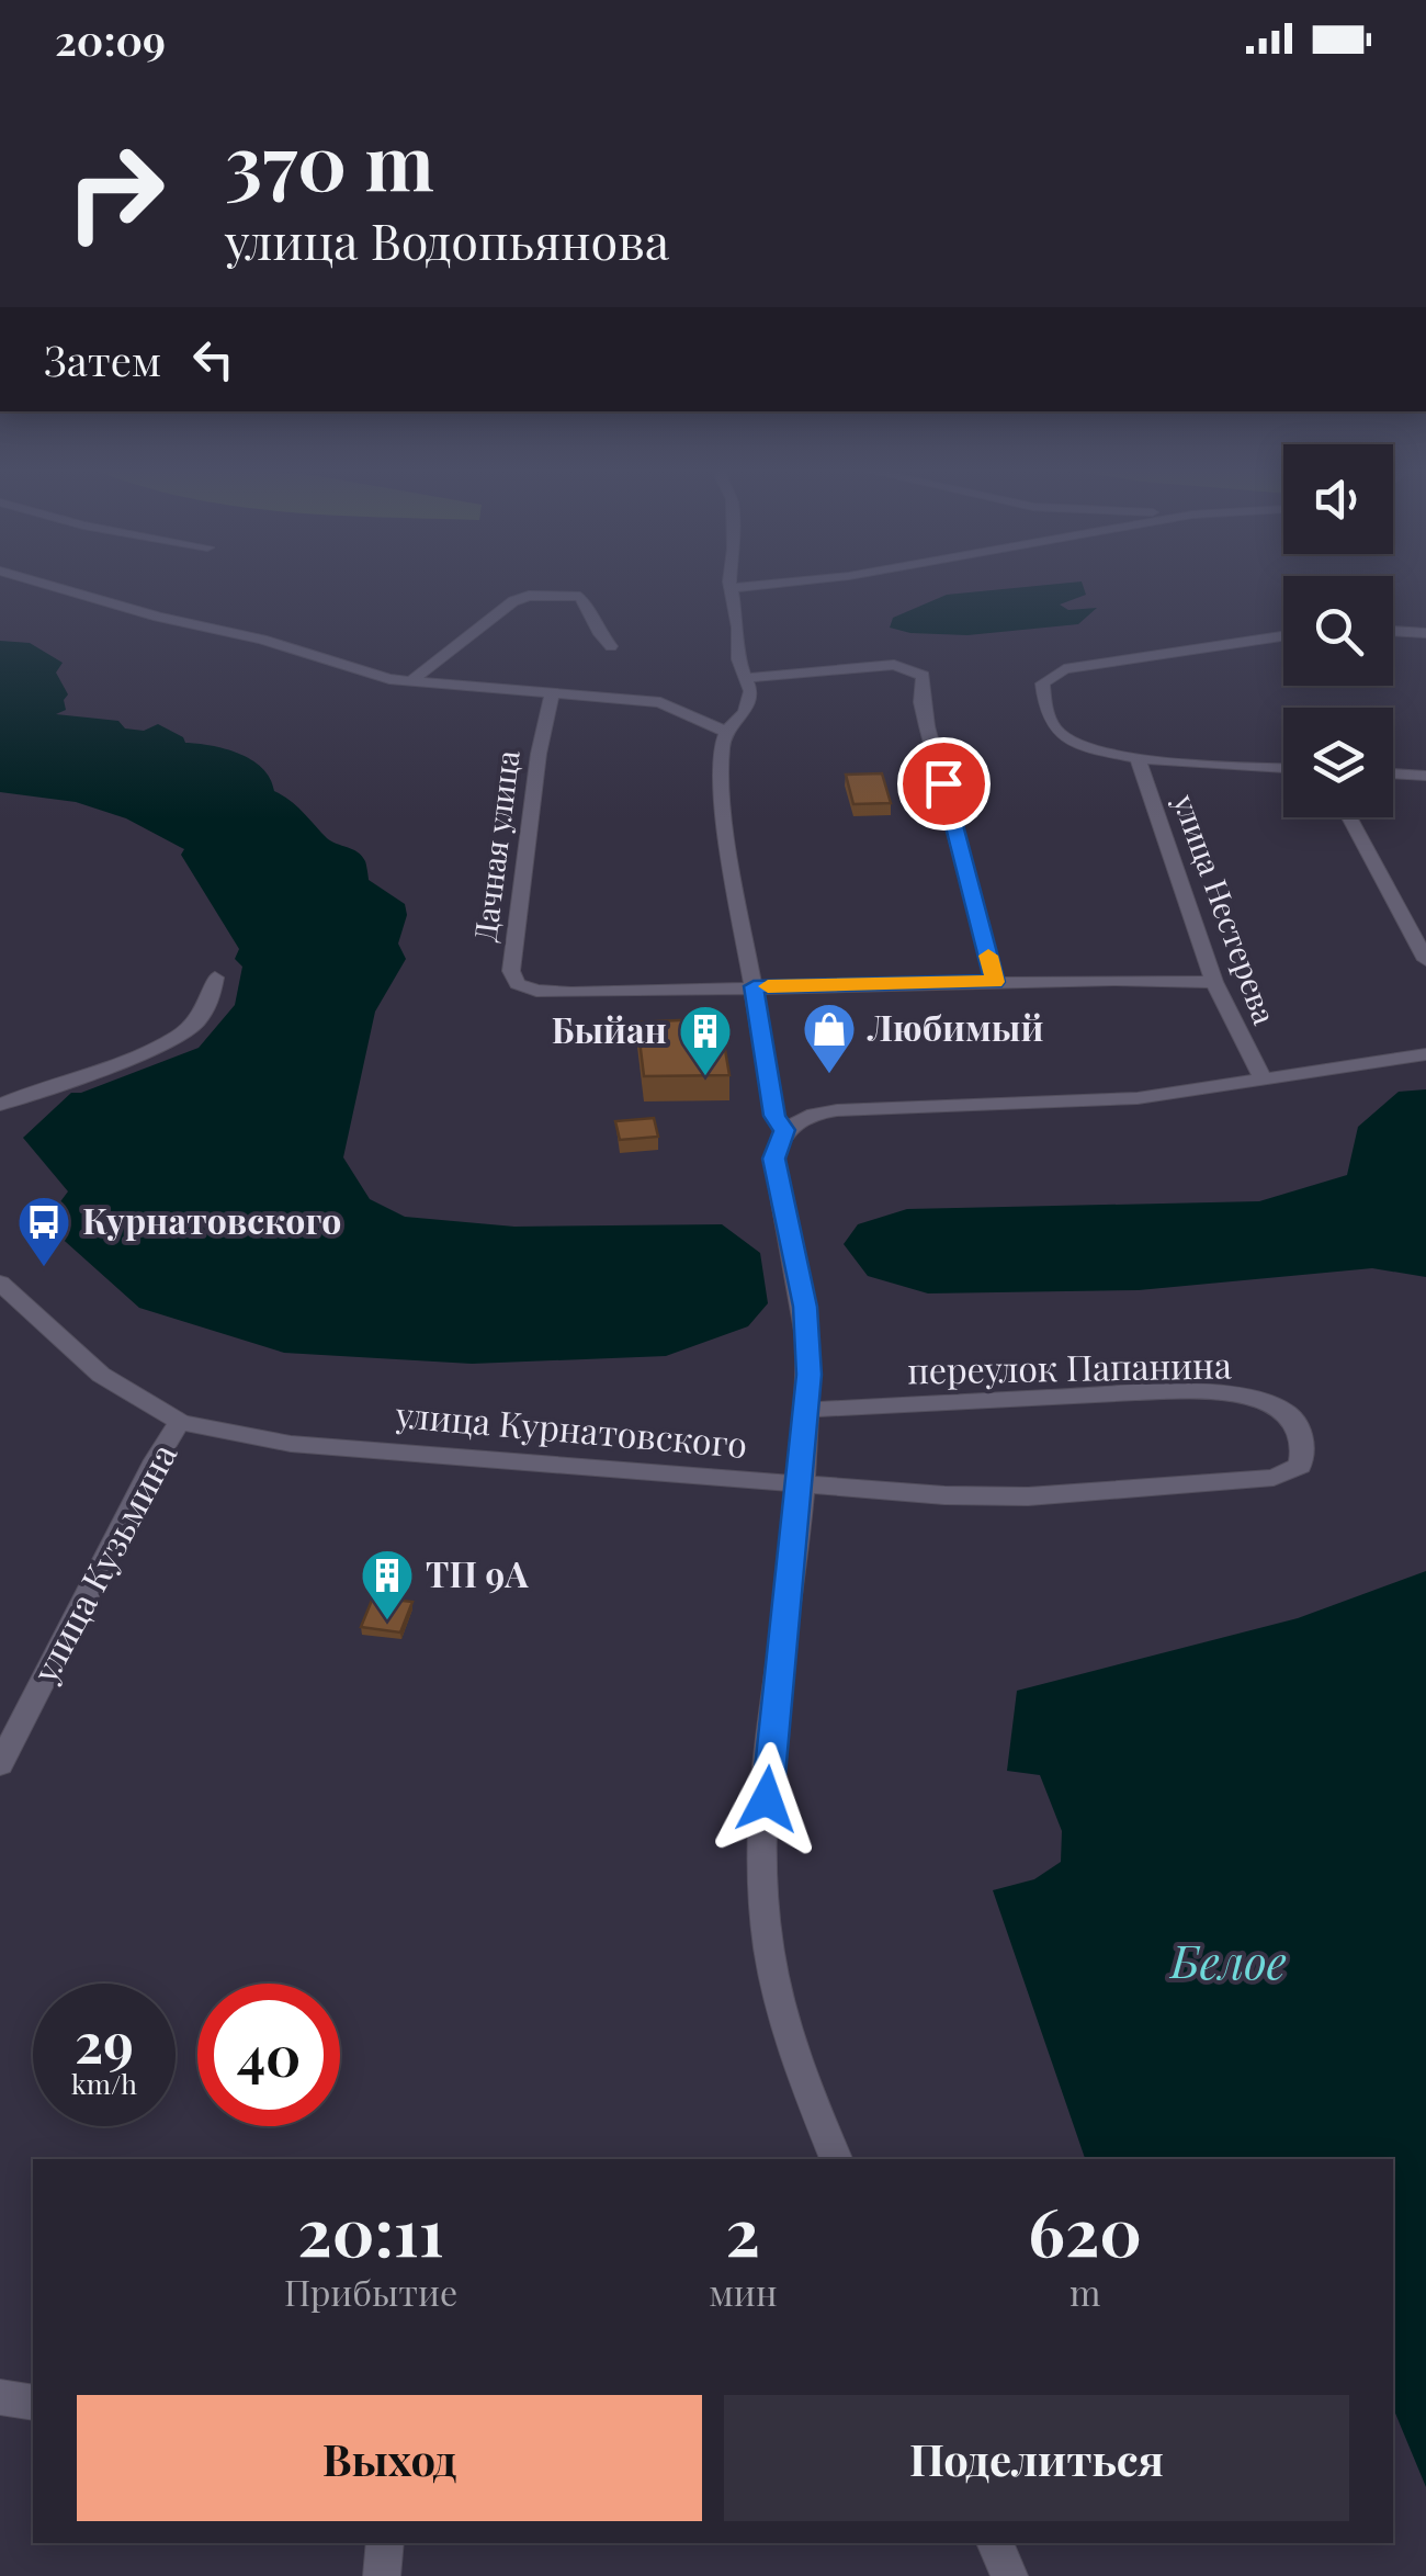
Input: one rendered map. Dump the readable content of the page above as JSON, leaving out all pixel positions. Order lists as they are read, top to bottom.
{
  "streets": {
    "street": [
      "Дачная улица",
      "улица Нестерева",
      "переулок Папанина",
      "улица Курнатовского",
      "улица Кузьмина"
    ]
  },
  "crossings": [
    ["переулок Папанина", "улица Курнатовского"],
    ["улица Курнатовского", "улица Кузьмина"]
  ],
  "water": ["Белое"],
  "places": {
    "shop": ["Любимый"],
    "building": ["Быйан", "ТП 9А"],
    "bus stop": ["Курнатовского"]
  },
  "page": {
    "status": "20:09",
    "turn": ["370 m", "улица Водопьянова"],
    "then": "Затем",
    "speed": "29 km/h",
    "limit": "40",
    "eta": [
      "20:11",
      "Прибытие",
      "2",
      "мин",
      "620",
      "m"
    ],
    "buttons": ["Выход", "Поделиться"]
  }
}
